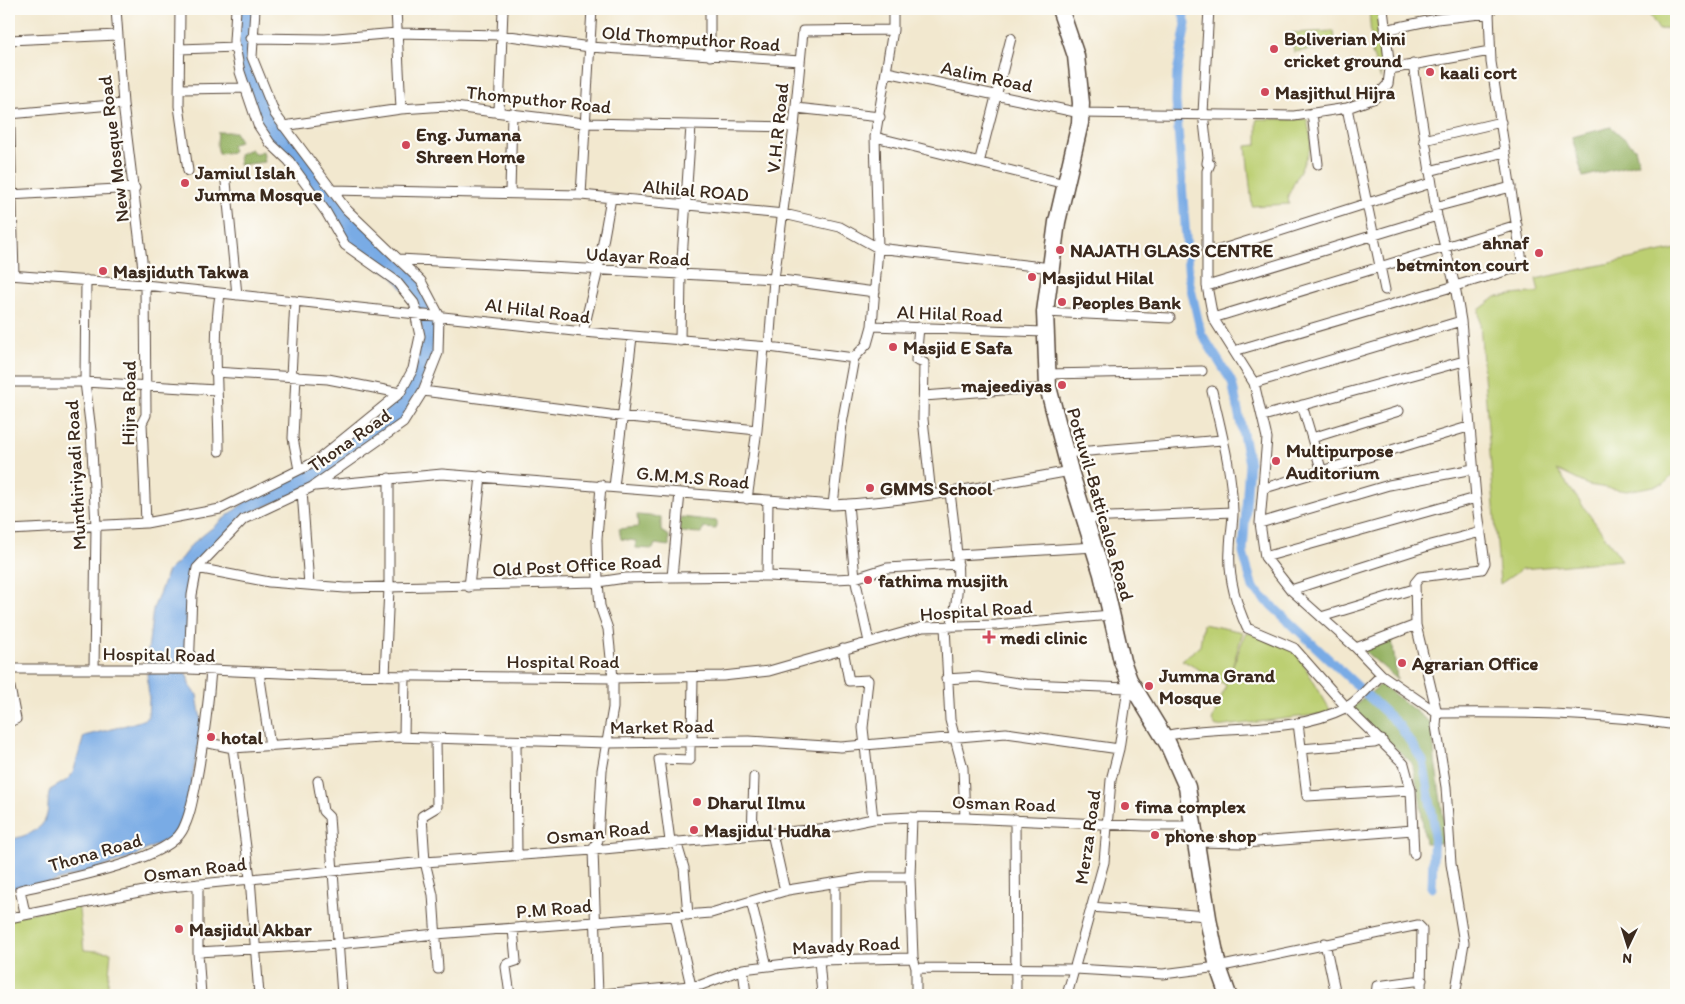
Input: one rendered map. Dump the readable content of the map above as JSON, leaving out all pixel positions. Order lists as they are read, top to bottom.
{
  "streets": {
    "highway": ["Pottuvil-Batticaloa Road"],
    "street": [
      "Old Thomputhor Road",
      "Aalim Road",
      "Thomputhor Road",
      "V.H.R Road",
      "New Mosque Road",
      "Alhilal ROAD",
      "Udayar Road",
      "Al Hilal Road",
      "Hijra Road",
      "Thona Road",
      "Munthiriyadi Road",
      "G.M.M.S Road",
      "Old Post Office Road",
      "Hospital Road",
      "Market Road",
      "Osman Road",
      "Merza Road",
      "P.M Road",
      "Mavady Road"
    ]
  },
  "crossings": [
    ["Old Thomputhor Road", "V.H.R Road"],
    ["Aalim Road", "Pottuvil-Batticaloa Road"],
    ["Thomputhor Road", "V.H.R Road"],
    ["V.H.R Road", "Alhilal ROAD"],
    ["V.H.R Road", "Udayar Road"],
    ["V.H.R Road", "Al Hilal Road"],
    ["New Mosque Road", "Al Hilal Road"],
    ["New Mosque Road", "Hijra Road"],
    ["Alhilal ROAD", "Pottuvil-Batticaloa Road"],
    ["Al Hilal Road", "Hijra Road"],
    ["Al Hilal Road", "Thona Road"],
    ["Al Hilal Road", "Munthiriyadi Road"],
    ["Al Hilal Road", "Pottuvil-Batticaloa Road"],
    ["Thona Road", "G.M.M.S Road"],
    ["Thona Road", "Old Post Office Road"],
    ["Thona Road", "Hospital Road"],
    ["Thona Road", "Market Road"],
    ["Thona Road", "Osman Road"],
    ["Munthiriyadi Road", "Hospital Road"],
    ["G.M.M.S Road", "Pottuvil-Batticaloa Road"],
    ["Pottuvil-Batticaloa Road", "Old Post Office Road"],
    ["Pottuvil-Batticaloa Road", "Hospital Road"],
    ["Pottuvil-Batticaloa Road", "Osman Road"],
    ["Pottuvil-Batticaloa Road", "Merza Road"],
    ["Pottuvil-Batticaloa Road", "Mavady Road"],
    ["Market Road", "Merza Road"],
    ["Osman Road", "Merza Road"],
    ["Merza Road", "Mavady Road"]
  ],
  "places": {
    "other": [
      "Boliverian Mini cricket ground",
      "kaali cort",
      "Masjithul Hijra",
      "Eng. Jumana Shreen Home",
      "Jamiul Islah Jumma Mosque",
      "NAJATH GLASS CENTRE",
      "ahnaf betminton court",
      "Masjiduth Takwa",
      "Masjidul Hilal",
      "Peoples Bank",
      "Masjid E Safa",
      "majeediyas",
      "Multipurpose Auditorium",
      "GMMS School",
      "fathima musjith",
      "Agrarian Office",
      "Jumma Grand Mosque",
      "hotal",
      "Dharul Ilmu",
      "fima complex",
      "Masjidul Hudha",
      "phone shop",
      "Masjidul Akbar"
    ],
    "health": ["medi clinic"]
  },
  "north": "bottom"
}
